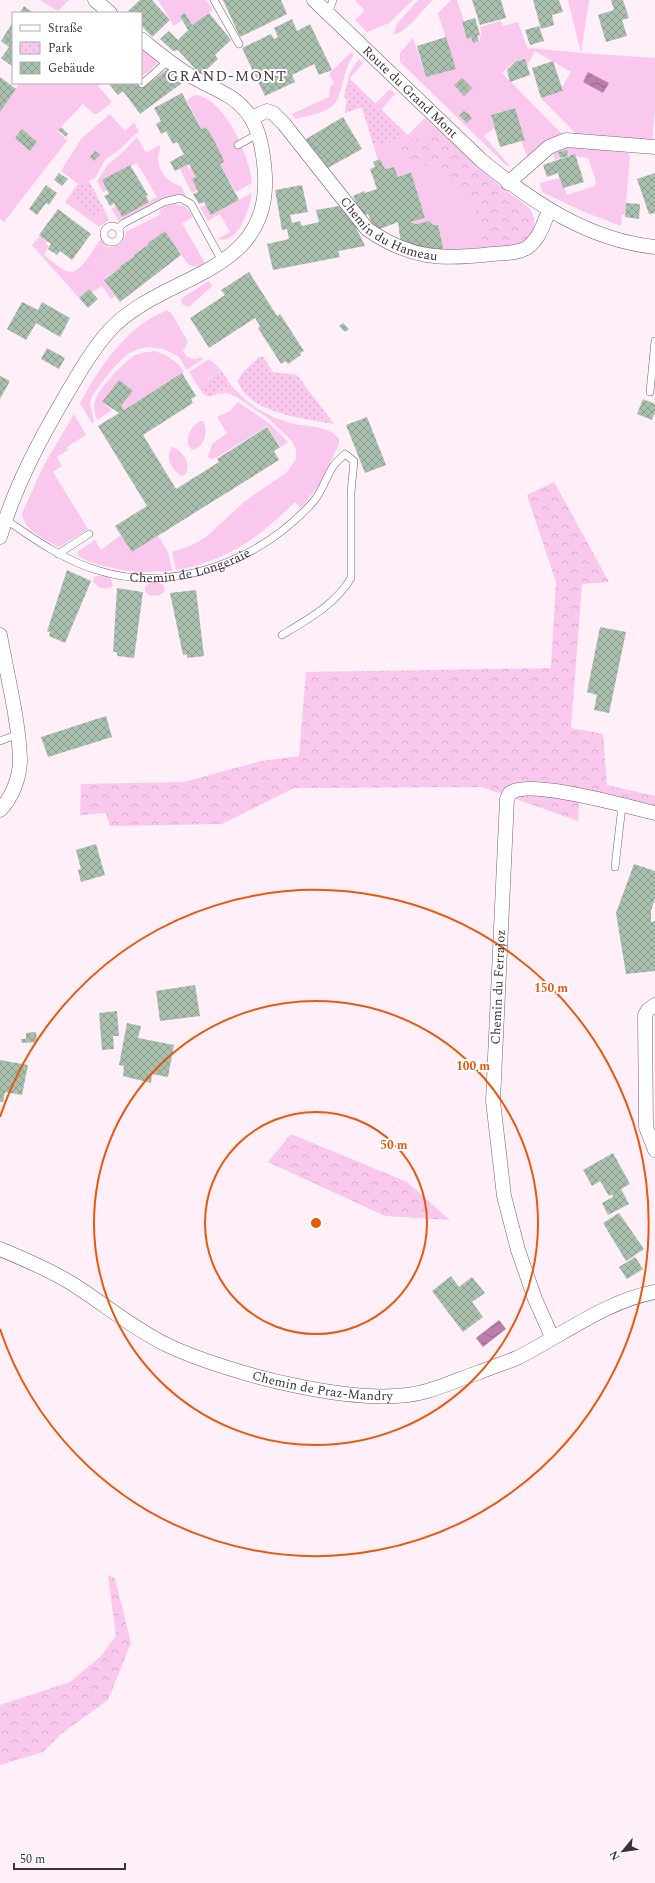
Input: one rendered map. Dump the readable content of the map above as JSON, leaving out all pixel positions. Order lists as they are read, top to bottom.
{
  "streets": {
    "street": [
      "Route du Grand Mont",
      "Chemin du Hameau",
      "Chemin du Ferrajoz",
      "Chemin de Praz-Mandry"
    ],
    "lane": ["Chemin de Longeraie"]
  },
  "crossings": [
    ["Route du Grand Mont", "Chemin du Hameau"],
    ["Chemin du Ferrajoz", "Chemin de Praz-Mandry"]
  ],
  "districts": ["GRAND-MONT"],
  "legend": ["Straße", "Park", "Gebäude"],
  "scale_bar": "50 m",
  "north": "bottom left",
  "rings": ["150 m", "100 m", "50 m"]
}
